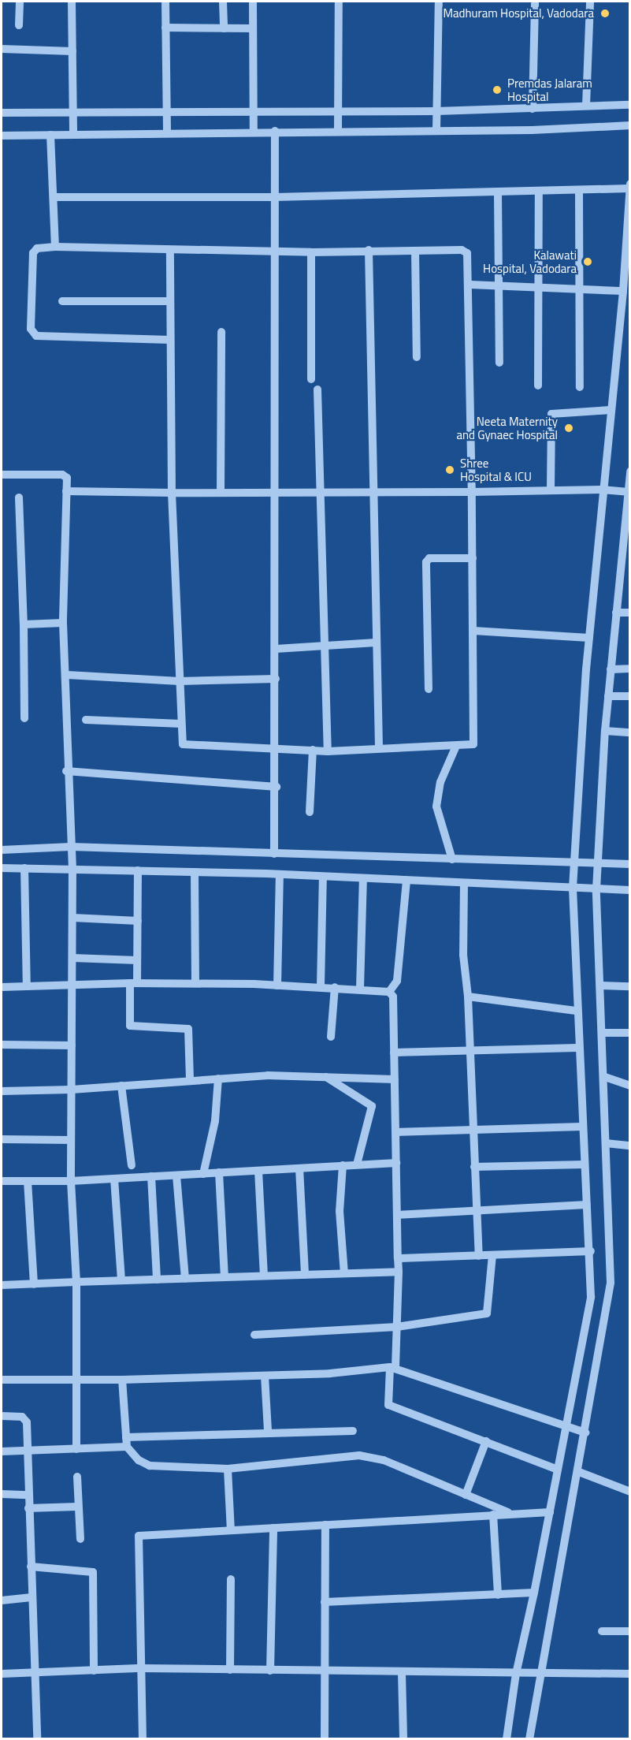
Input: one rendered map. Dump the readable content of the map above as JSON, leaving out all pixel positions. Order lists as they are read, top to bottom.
{
  "places": [
    "Madhuram Hospital, Vadodara",
    "Premdas Jalaram Hospital",
    "Kalawati Hospital, Vadodara",
    "Neeta Maternity and Gynaec Hospital",
    "Shree Hospital & ICU"
  ]
}
